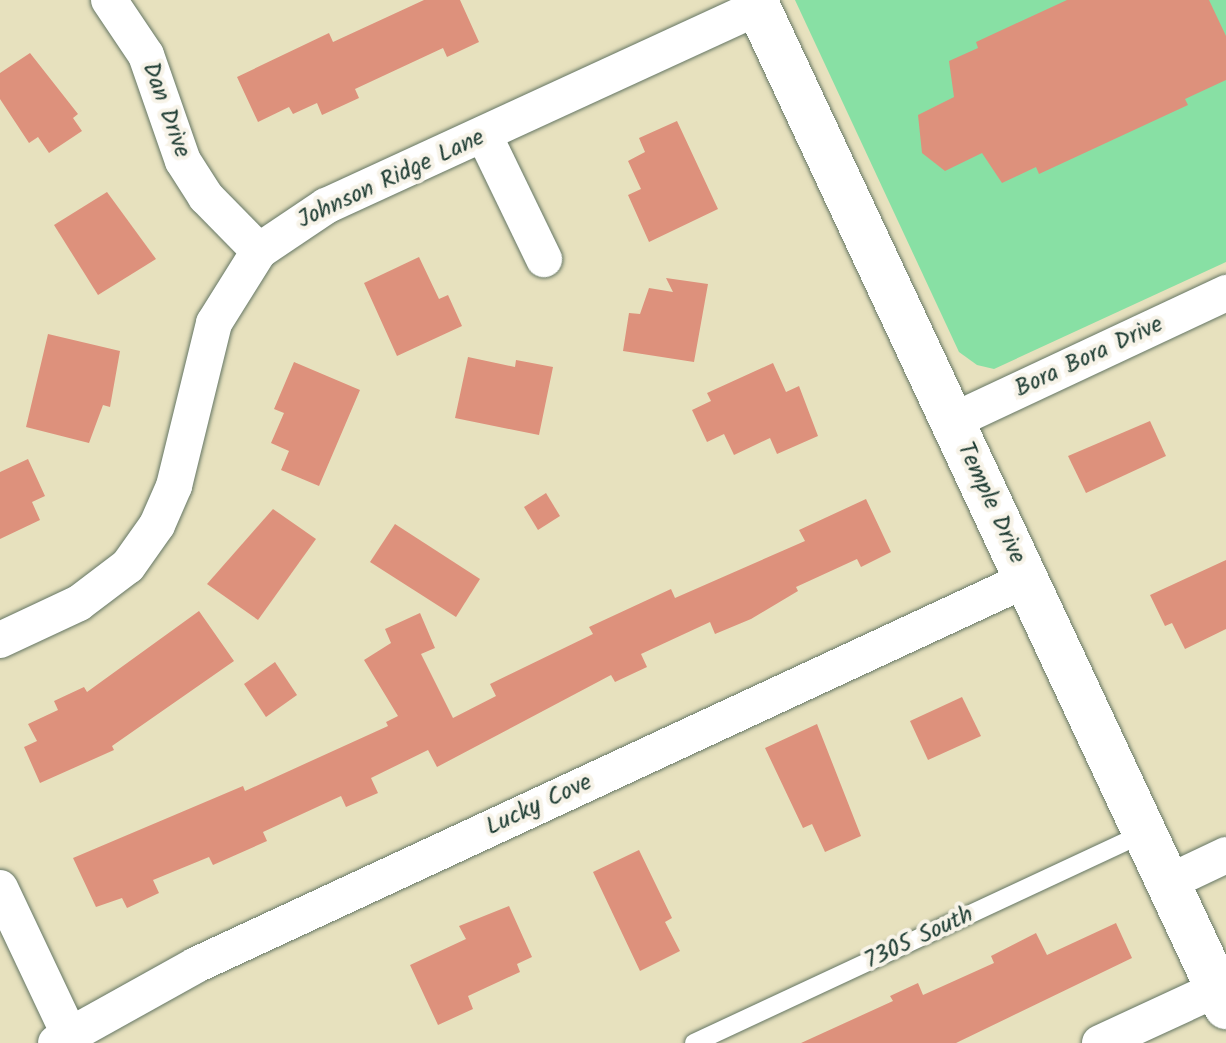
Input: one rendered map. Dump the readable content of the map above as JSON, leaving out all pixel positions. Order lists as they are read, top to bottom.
{
  "streets": {
    "street": [
      "Dan Drive",
      "Johnson Ridge Lane",
      "Bora Bora Drive",
      "Temple Drive",
      "Lucky Cove"
    ],
    "lane": ["7305 South"]
  },
  "crossings": [
    ["Dan Drive", "Johnson Ridge Lane"],
    ["Johnson Ridge Lane", "Temple Drive"],
    ["Bora Bora Drive", "Temple Drive"],
    ["Temple Drive", "Lucky Cove"],
    ["Temple Drive", "7305 South"]
  ]
}
